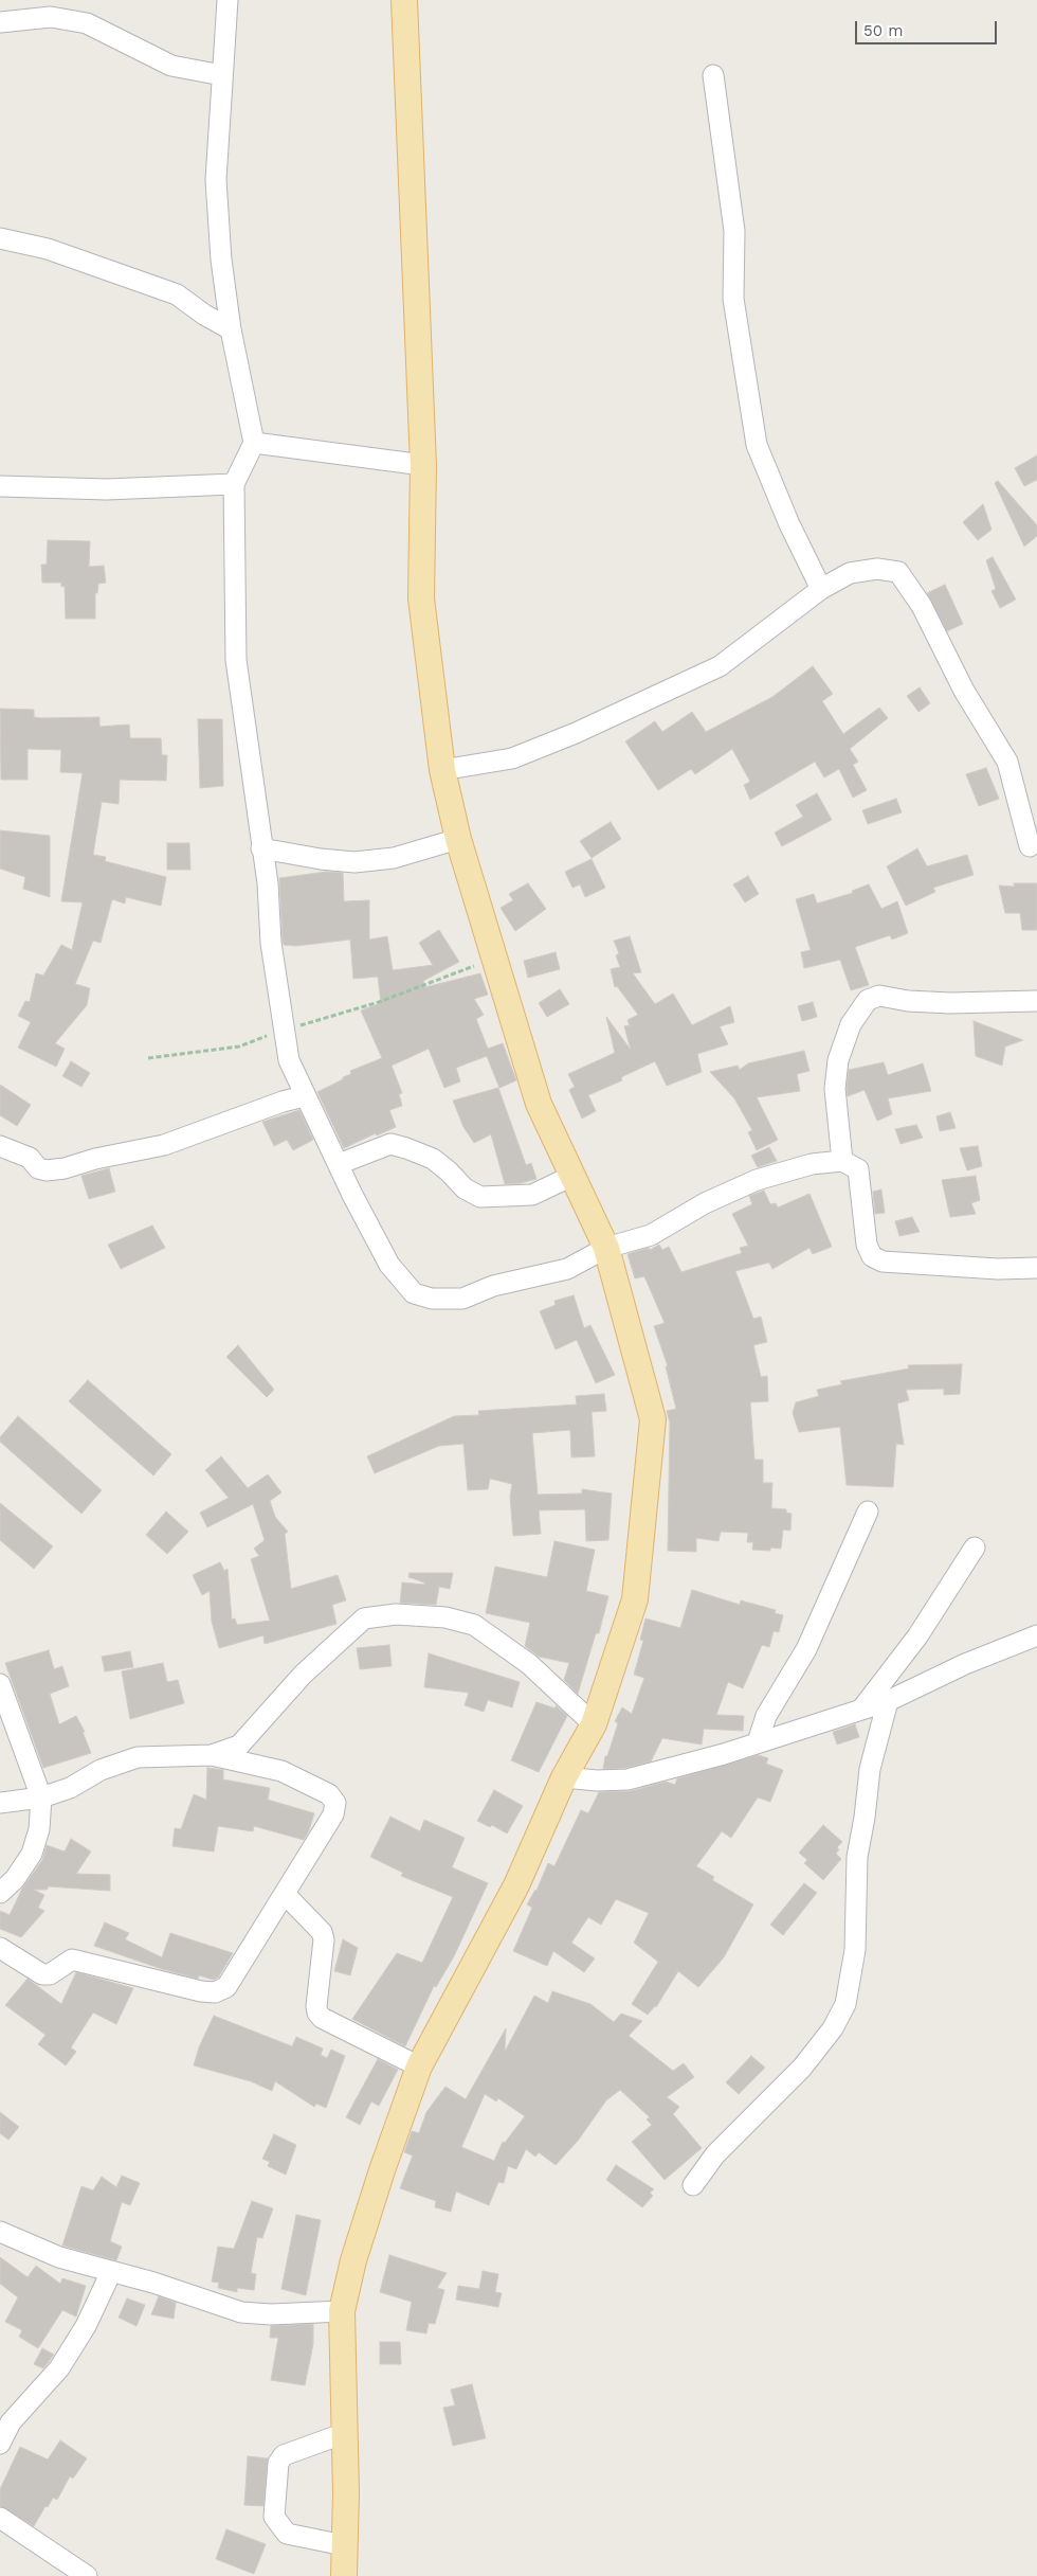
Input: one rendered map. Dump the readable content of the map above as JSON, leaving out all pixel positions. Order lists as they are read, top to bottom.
{
  "scale_bar": "50 m"
}
